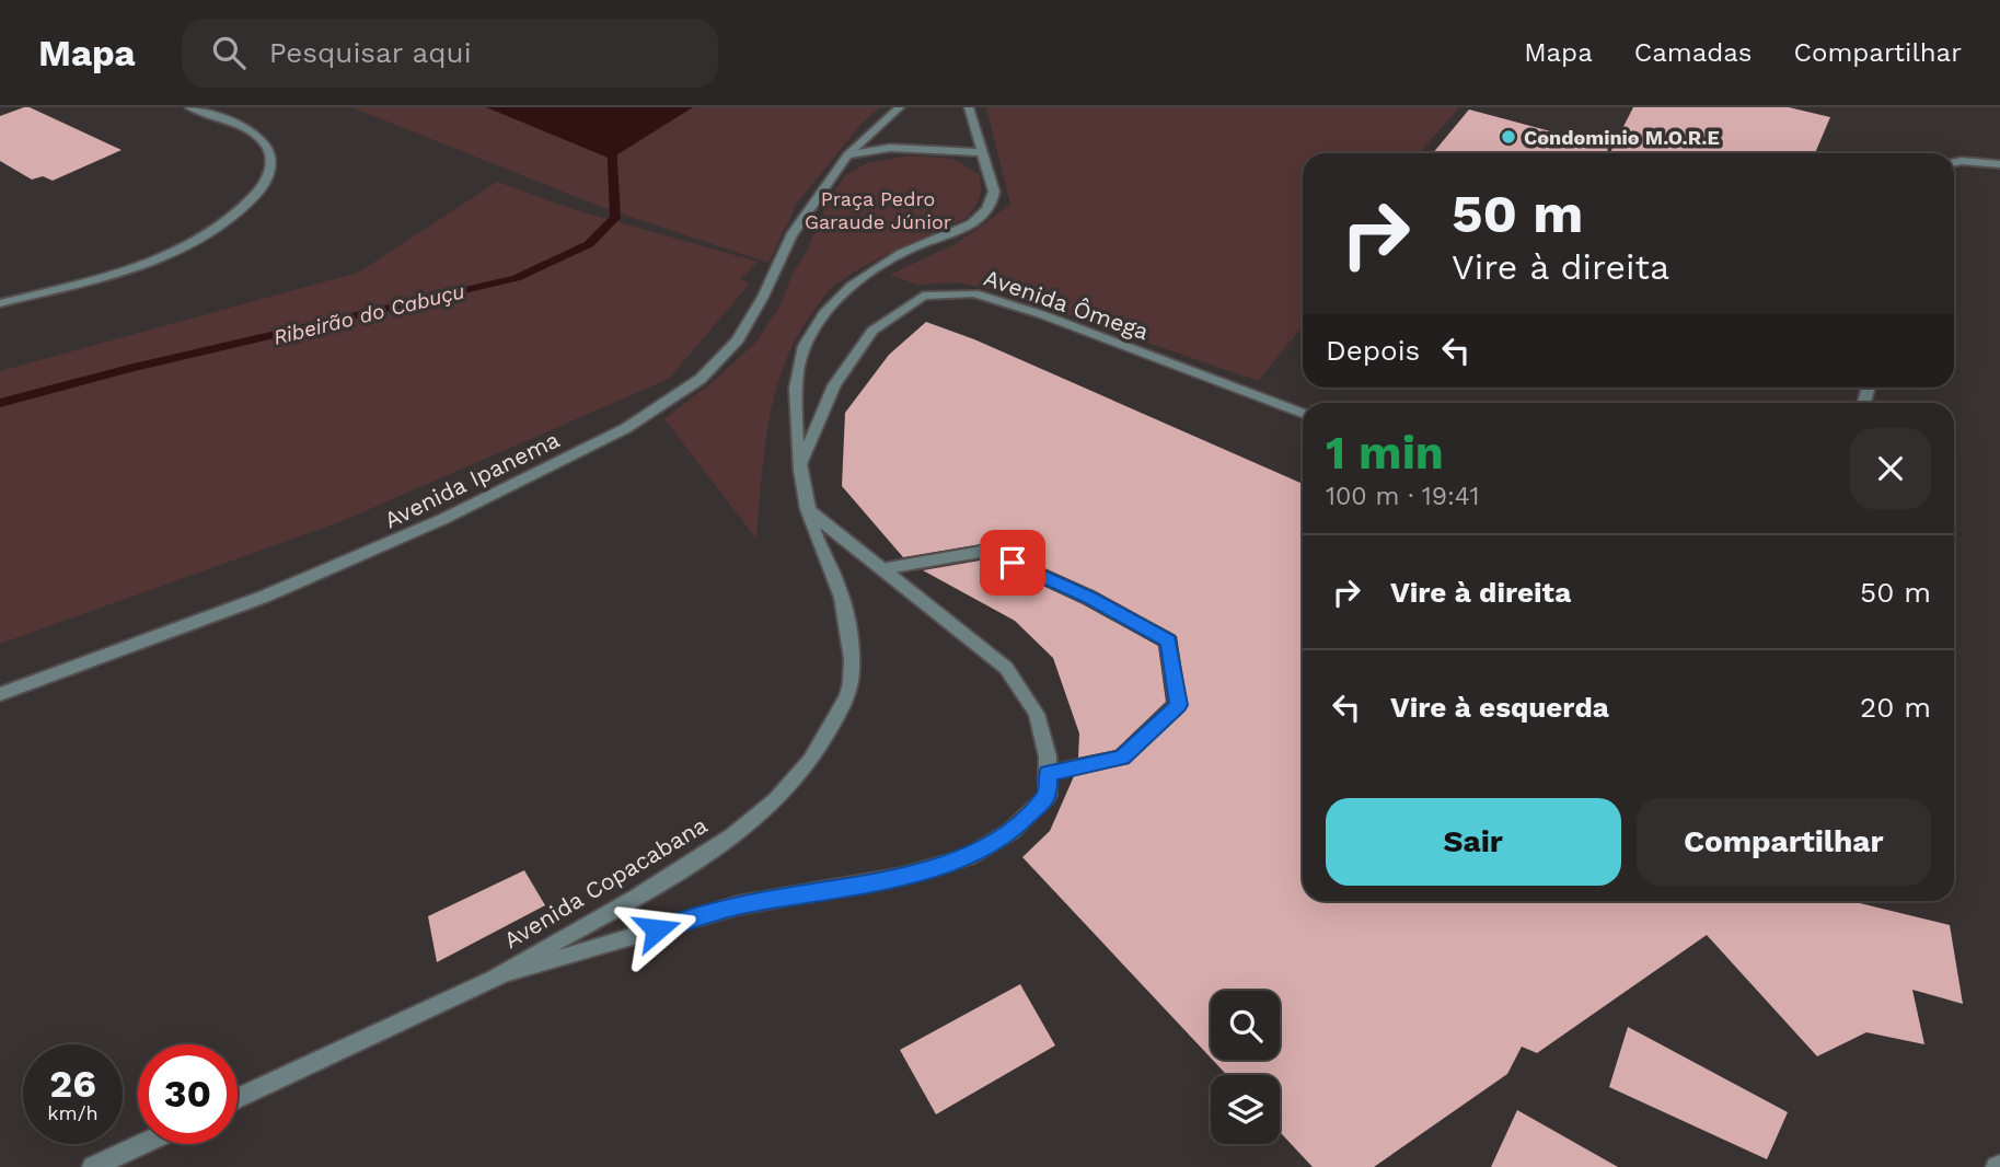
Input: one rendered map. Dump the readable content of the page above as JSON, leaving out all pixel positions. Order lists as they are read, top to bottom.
{
  "streets": {
    "street": ["Avenida Ômega", "Avenida Ipanema", "Avenida Copacabana"]
  },
  "crossings": [
    ["Avenida Ômega", "Avenida Copacabana"]
  ],
  "water": ["Ribeirão do Cabuçu"],
  "parks": ["Praça Pedro Garaude Júnior"],
  "places": ["Condominio M.O.R.E"],
  "page": {
    "header": "Mapa",
    "search": "Pesquisar aqui",
    "nav": ["Mapa", "Camadas", "Compartilhar"],
    "turn": ["50 m", "Vire à direita"],
    "then": "Depois",
    "heading": ["1 min", "100 m · 19:41"],
    "list": [
      {
        "name": "Vire à direita",
        "value": "50 m"
      },
      {
        "name": "Vire à esquerda",
        "value": "20 m"
      }
    ],
    "buttons": ["Sair", "Compartilhar"],
    "speed": "26 km/h",
    "limit": "30"
  }
}
